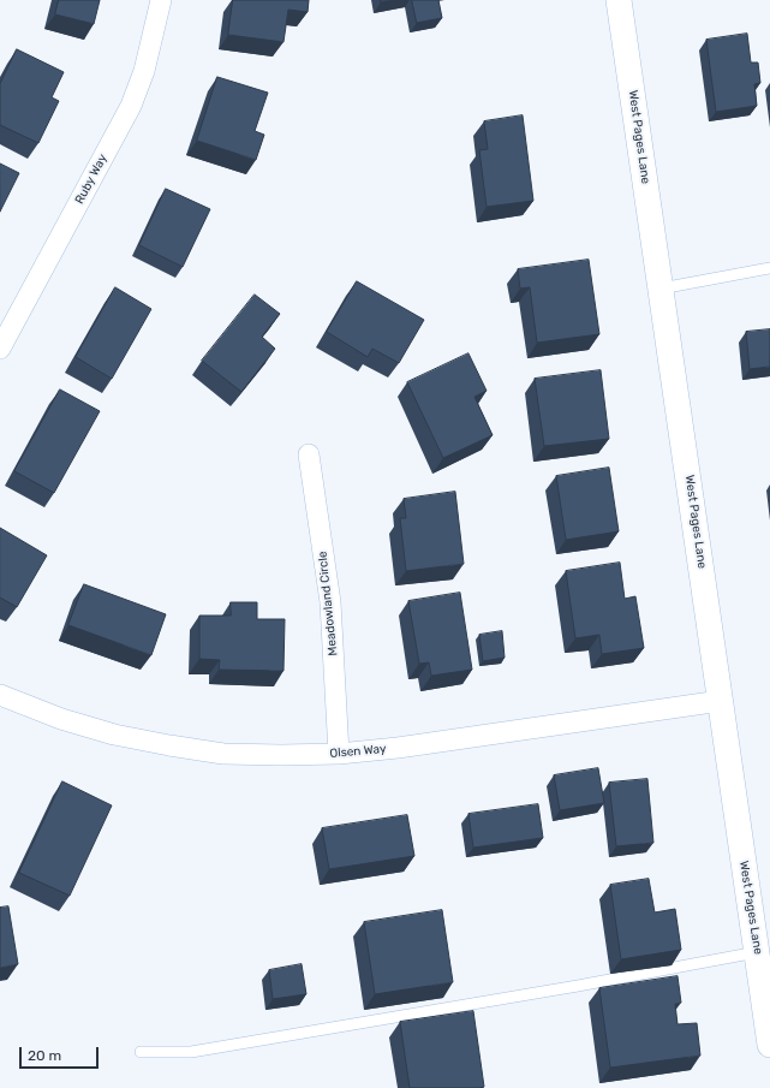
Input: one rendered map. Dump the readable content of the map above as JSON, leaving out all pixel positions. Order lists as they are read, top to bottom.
{
  "streets": {
    "street": [
      "West Pages Lane",
      "Ruby Way",
      "Meadowland Circle",
      "Olsen Way"
    ]
  },
  "crossings": [
    ["West Pages Lane", "Olsen Way"],
    ["Meadowland Circle", "Olsen Way"]
  ],
  "scale_bar": "20 m"
}
